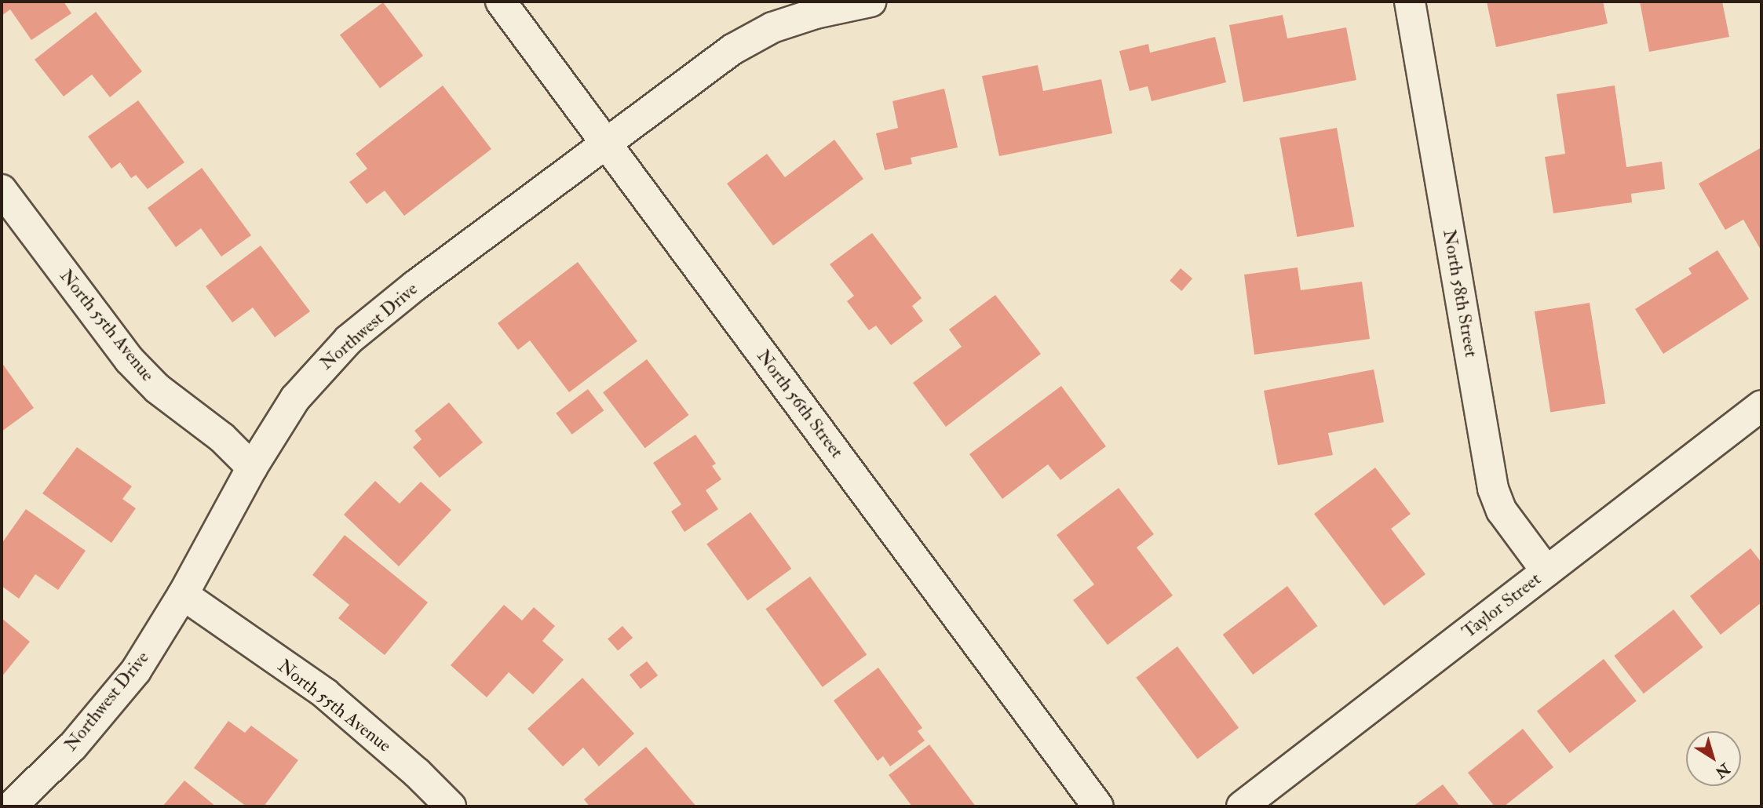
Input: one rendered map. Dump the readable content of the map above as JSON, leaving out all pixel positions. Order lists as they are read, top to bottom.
{
  "streets": {
    "street": [
      "North 58th Street",
      "North 55th Avenue",
      "Northwest Drive",
      "North 56th Street",
      "Taylor Street"
    ]
  },
  "crossings": [
    ["North 58th Street", "Taylor Street"],
    ["North 55th Avenue", "Northwest Drive"],
    ["Northwest Drive", "North 56th Street"]
  ],
  "north": "bottom right"
}
